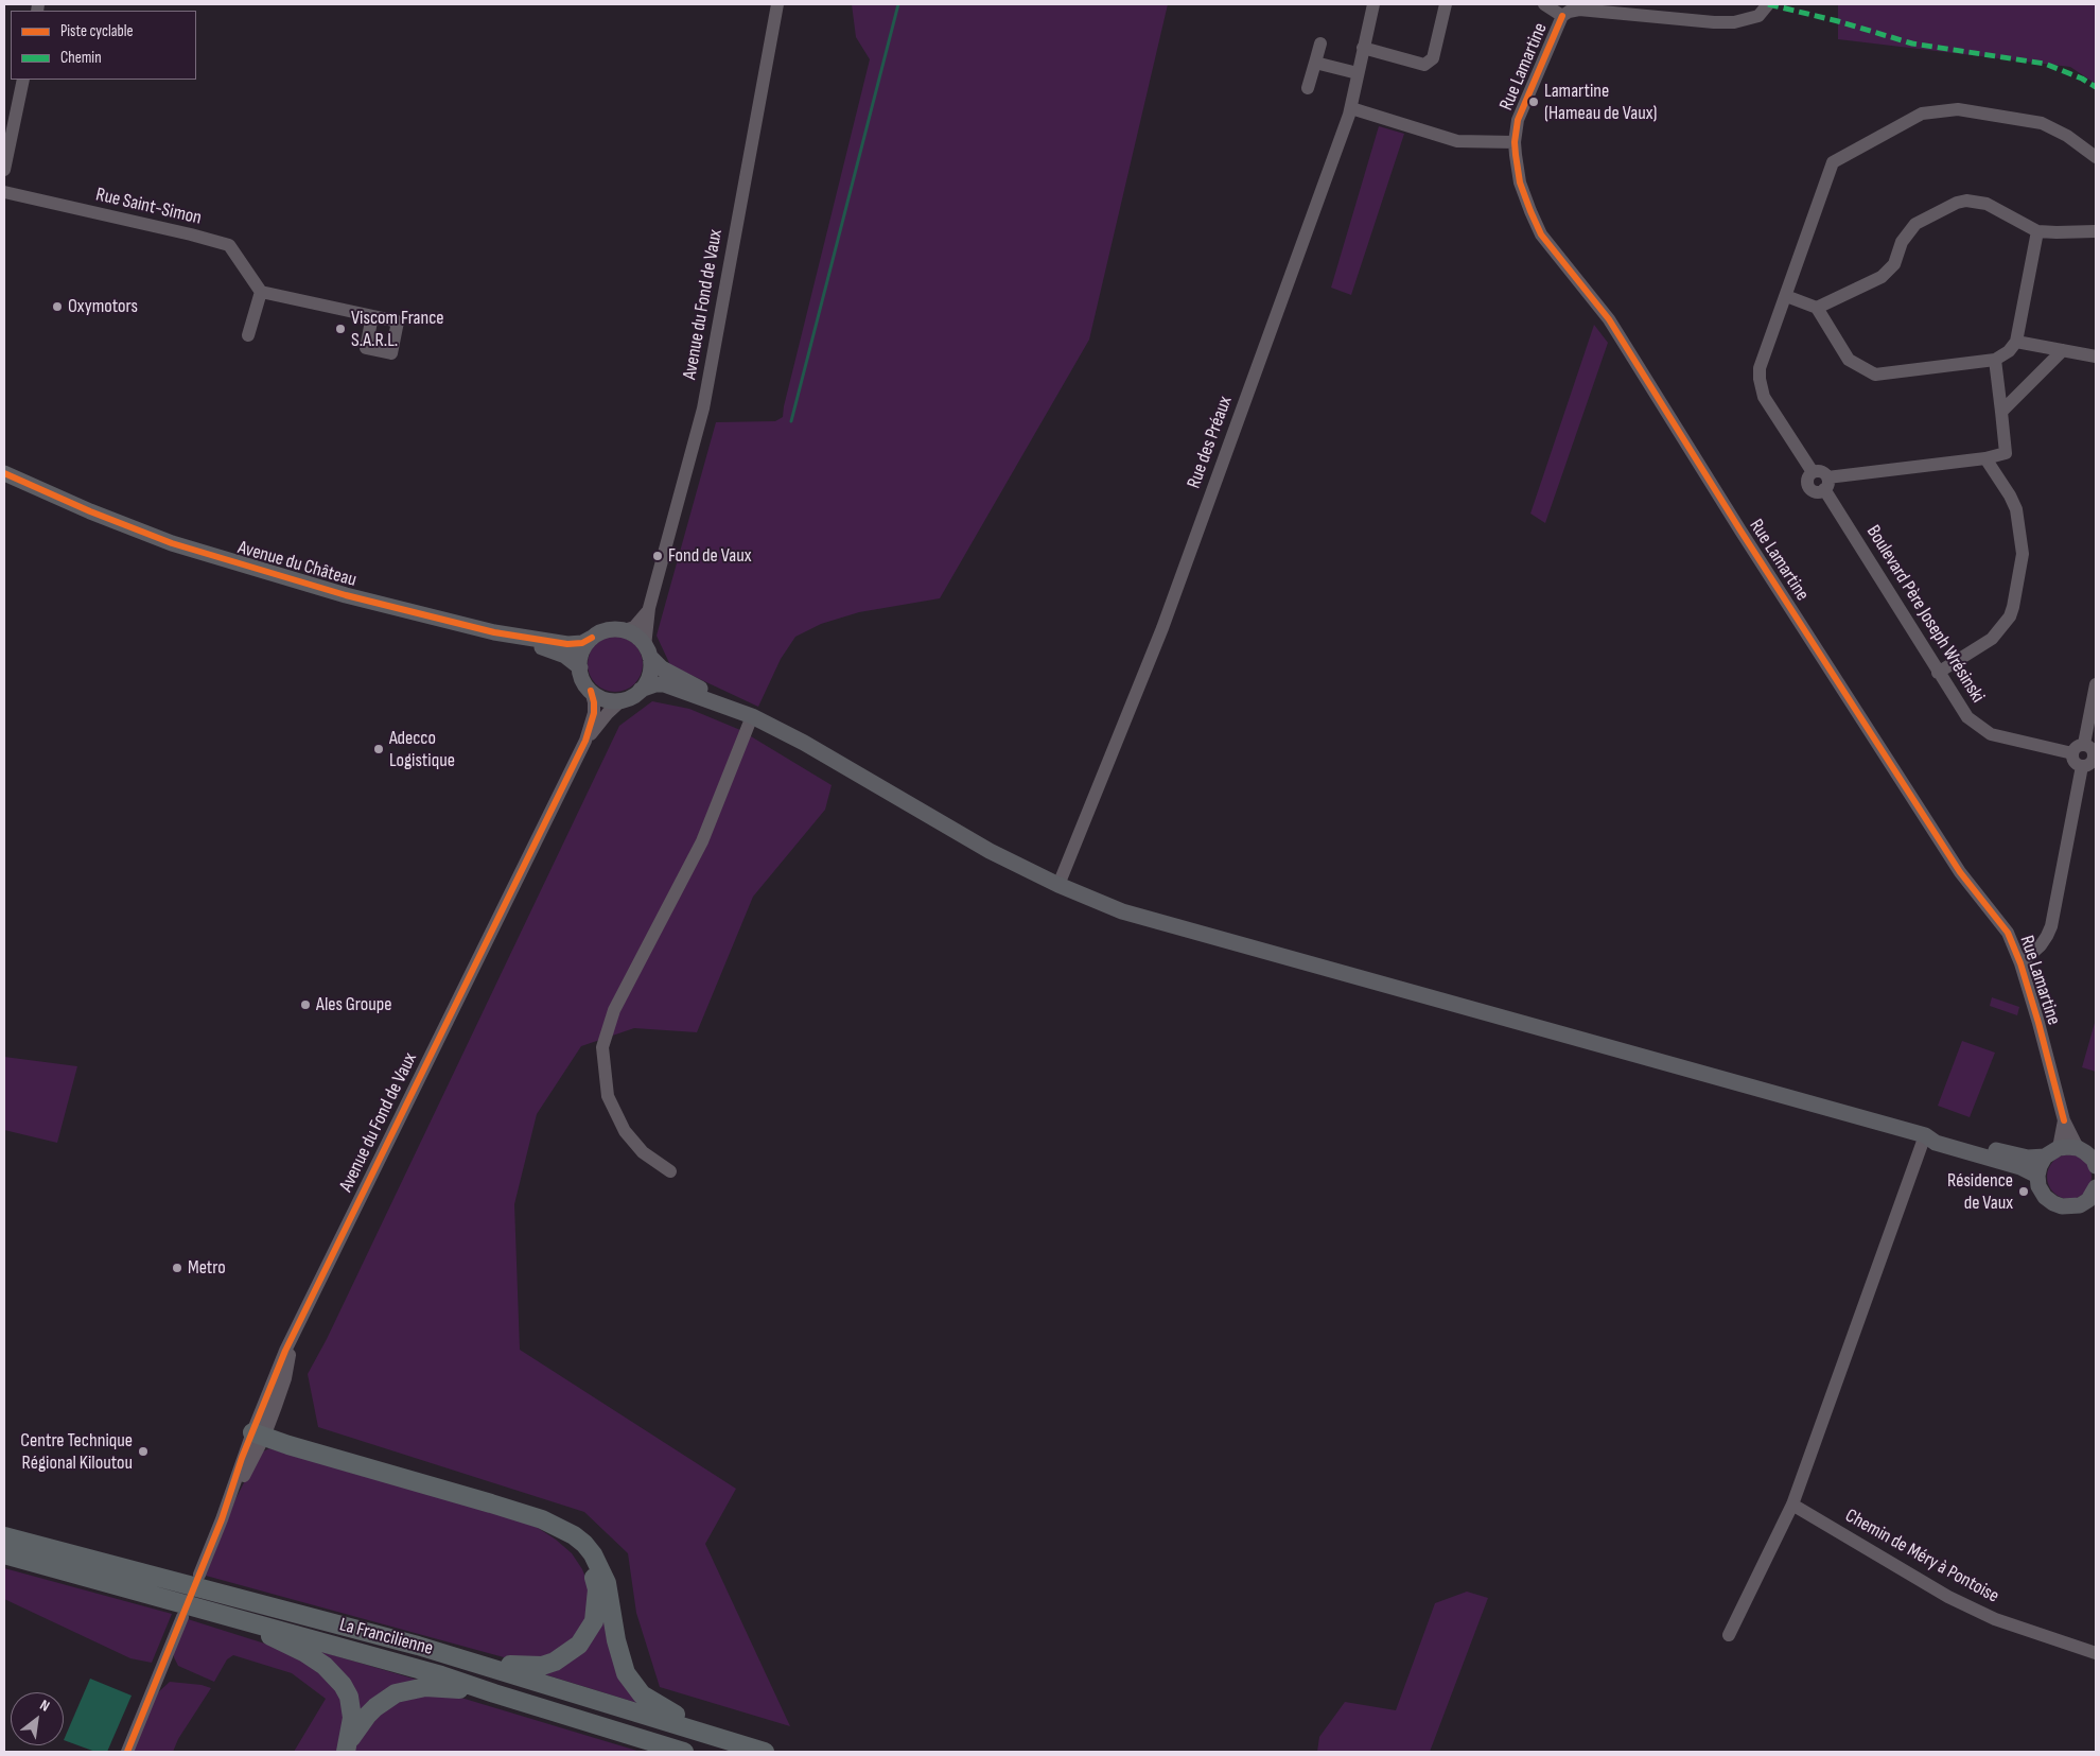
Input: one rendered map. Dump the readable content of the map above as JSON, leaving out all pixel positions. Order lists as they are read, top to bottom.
{
  "streets": {
    "highway": ["La Francilienne"],
    "main road": ["Avenue du Château"],
    "street": [
      "Rue Lamartine",
      "Rue Saint-Simon",
      "Avenue du Fond de Vaux",
      "Rue des Préaux",
      "Boulevard Père Joseph Wrésinski",
      "Chemin de Méry à Pontoise"
    ]
  },
  "crossings": [
    ["Avenue du Fond de Vaux", "Avenue du Château"]
  ],
  "places": [
    "Lamartine (Hameau de Vaux)",
    "Oxymotors",
    "Viscom France S.A.R.L.",
    "Fond de Vaux",
    "Adecco Logistique",
    "Ales Groupe",
    "Résidence de Vaux",
    "Metro",
    "Centre Technique Régional Kiloutou"
  ],
  "legend": ["Piste cyclable", "Chemin"],
  "north": "top right"
}
